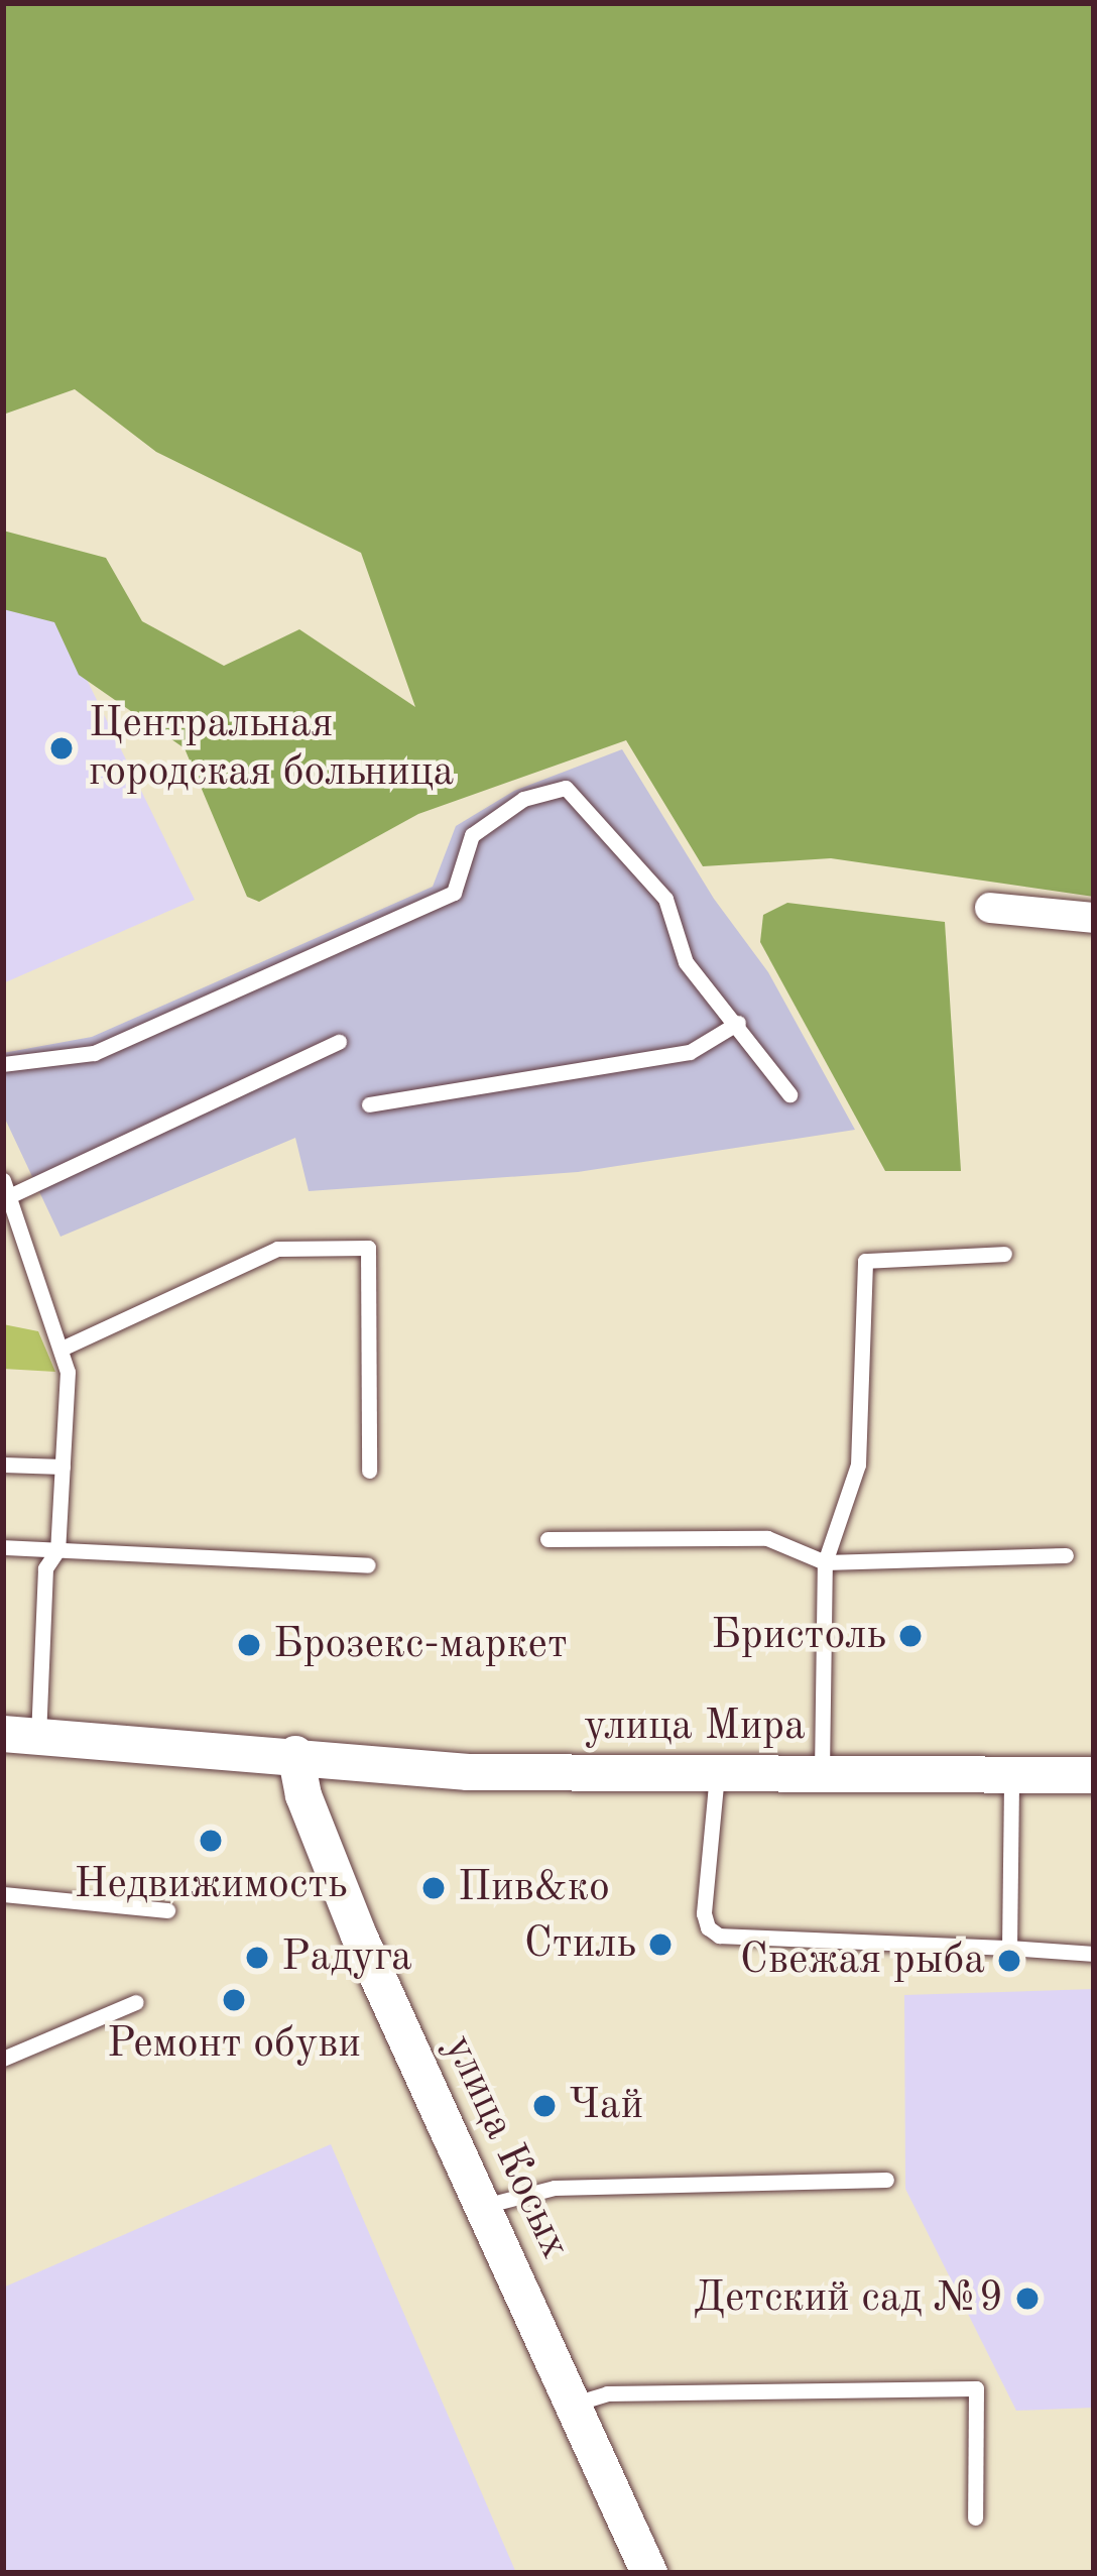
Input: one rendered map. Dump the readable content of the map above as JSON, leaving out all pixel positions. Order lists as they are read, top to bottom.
{
  "streets": {
    "street": ["улица Мира", "улица Косых"]
  },
  "crossings": [
    ["улица Мира", "улица Косых"]
  ],
  "places": [
    "Центральная городская больница",
    "Бристоль",
    "Брозекс-маркет",
    "Недвижимость",
    "Пив&ко",
    "Стиль",
    "Радуга",
    "Свежая рыба",
    "Ремонт обуви",
    "Чай",
    "Детский сад №9"
  ]
}
